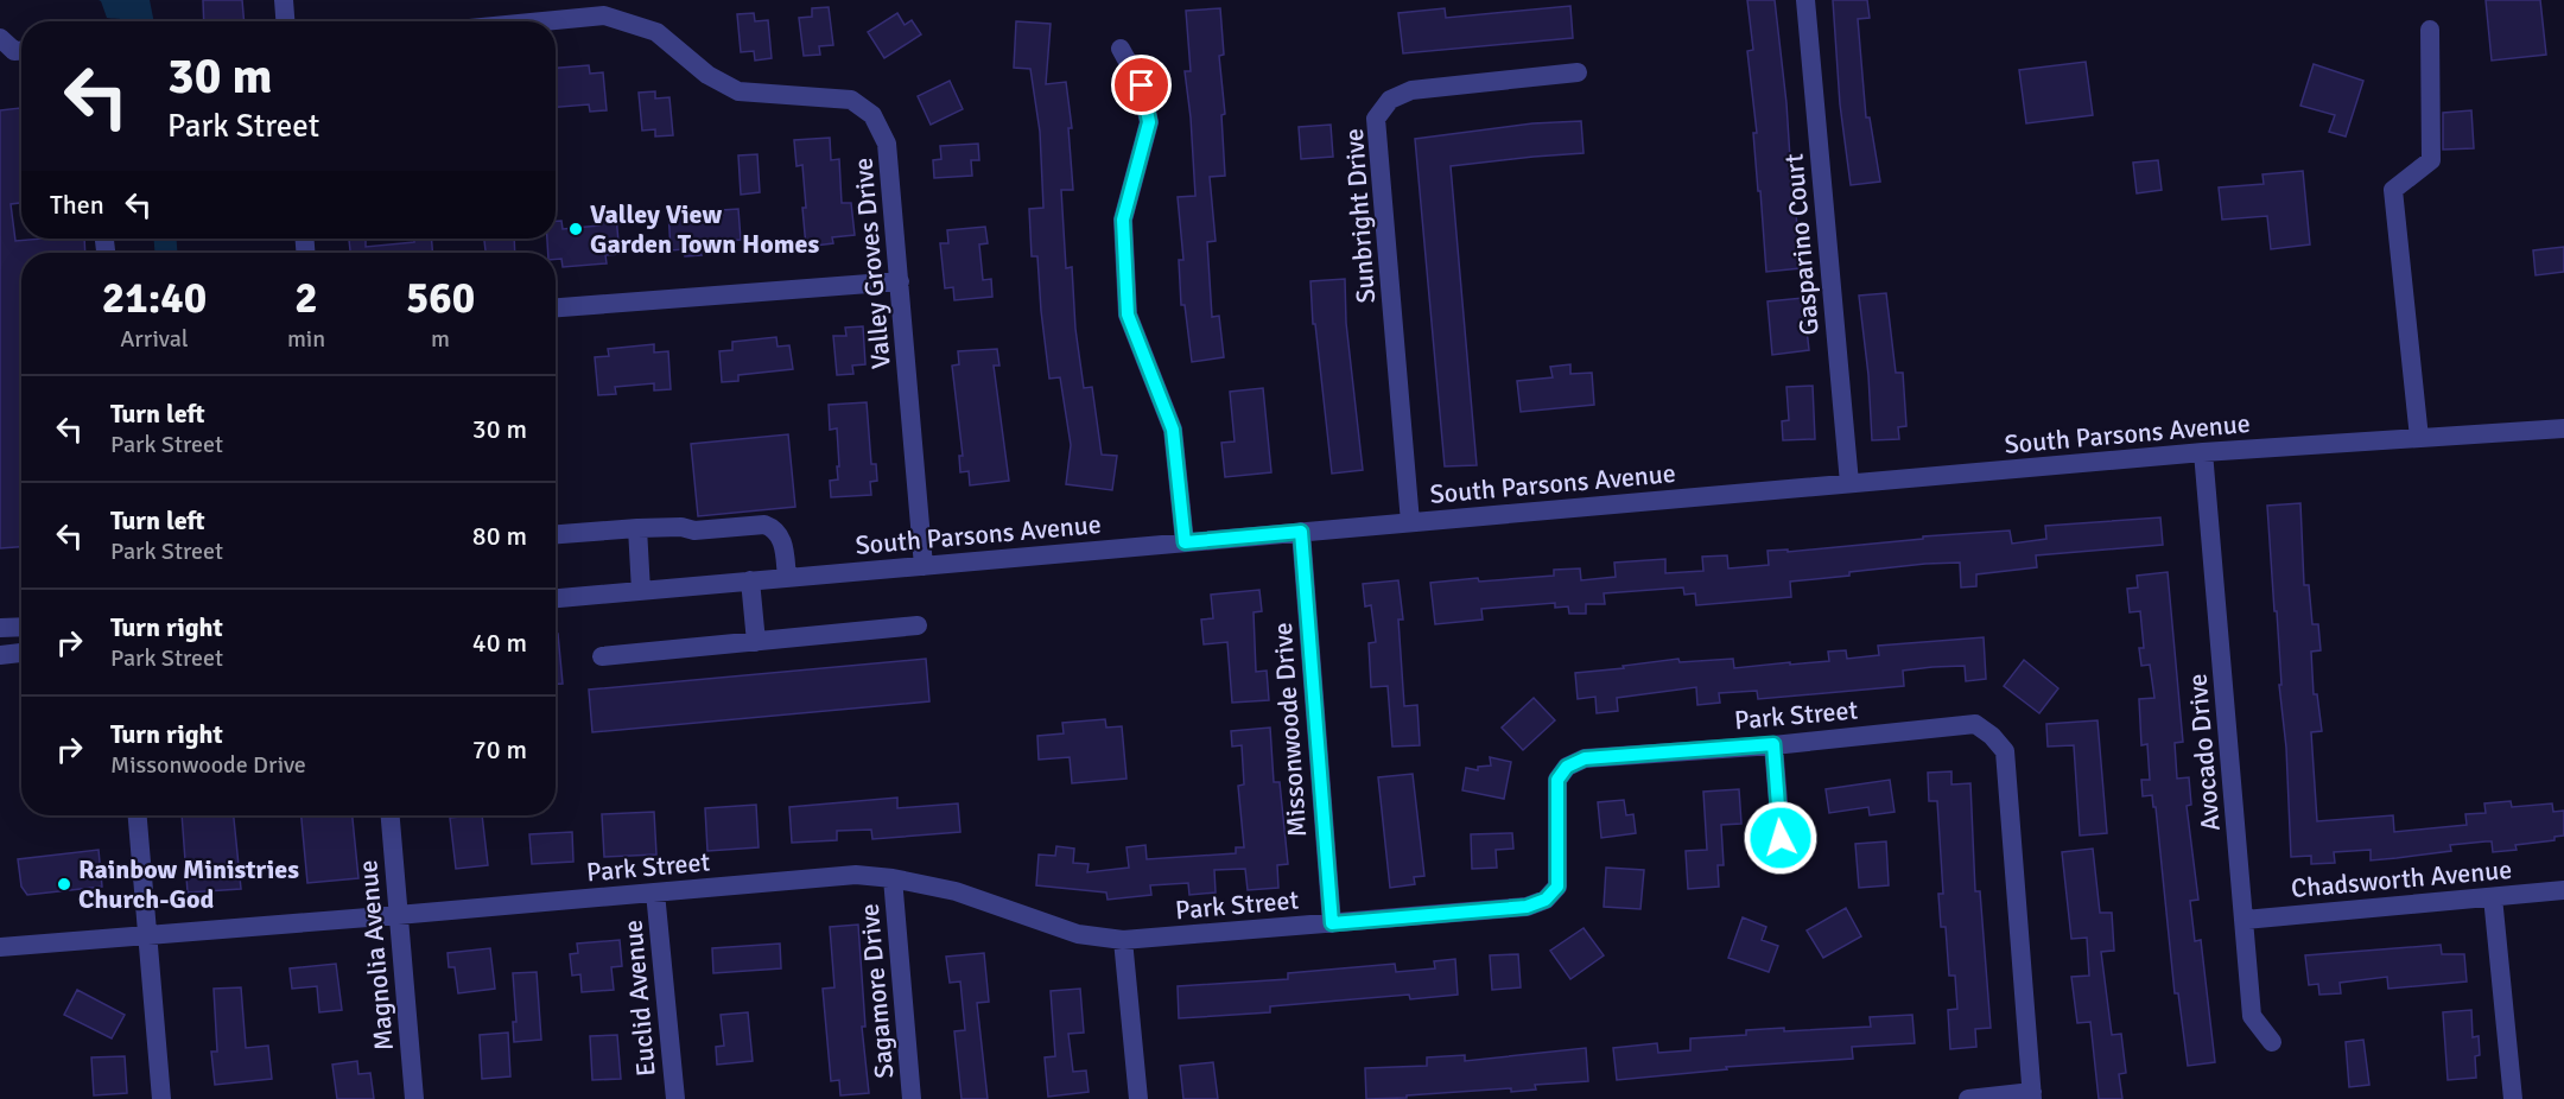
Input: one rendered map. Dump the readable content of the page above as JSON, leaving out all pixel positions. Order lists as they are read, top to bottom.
{
  "streets": {
    "street": [
      "Sunbright Drive",
      "Gasparino Court",
      "Valley Groves Drive",
      "South Parsons Avenue",
      "Park Street",
      "Missonwoode Drive",
      "Avocado Drive",
      "Chadsworth Avenue",
      "Magnolia Avenue",
      "Sagamore Drive",
      "Euclid Avenue"
    ]
  },
  "crossings": [
    ["Sunbright Drive", "South Parsons Avenue"],
    ["Gasparino Court", "South Parsons Avenue"],
    ["Valley Groves Drive", "South Parsons Avenue"],
    ["South Parsons Avenue", "Missonwoode Drive"],
    ["South Parsons Avenue", "Avocado Drive"],
    ["Park Street", "Missonwoode Drive"],
    ["Park Street", "Magnolia Avenue"],
    ["Park Street", "Sagamore Drive"],
    ["Park Street", "Euclid Avenue"],
    ["Avocado Drive", "Chadsworth Avenue"]
  ],
  "places": ["Valley View Garden Town Homes", "Rainbow Ministries Church-God"],
  "page": {
    "turn": ["30 m", "Park Street"],
    "then": "Then",
    "eta": [
      "21:40",
      "Arrival",
      "2",
      "min",
      "560",
      "m"
    ],
    "list": [
      {
        "name": "Turn left",
        "note": "Park Street",
        "value": "30 m"
      },
      {
        "name": "Turn left",
        "note": "Park Street",
        "value": "80 m"
      },
      {
        "name": "Turn right",
        "note": "Park Street",
        "value": "40 m"
      },
      {
        "name": "Turn right",
        "note": "Missonwoode Drive",
        "value": "70 m"
      }
    ]
  }
}
